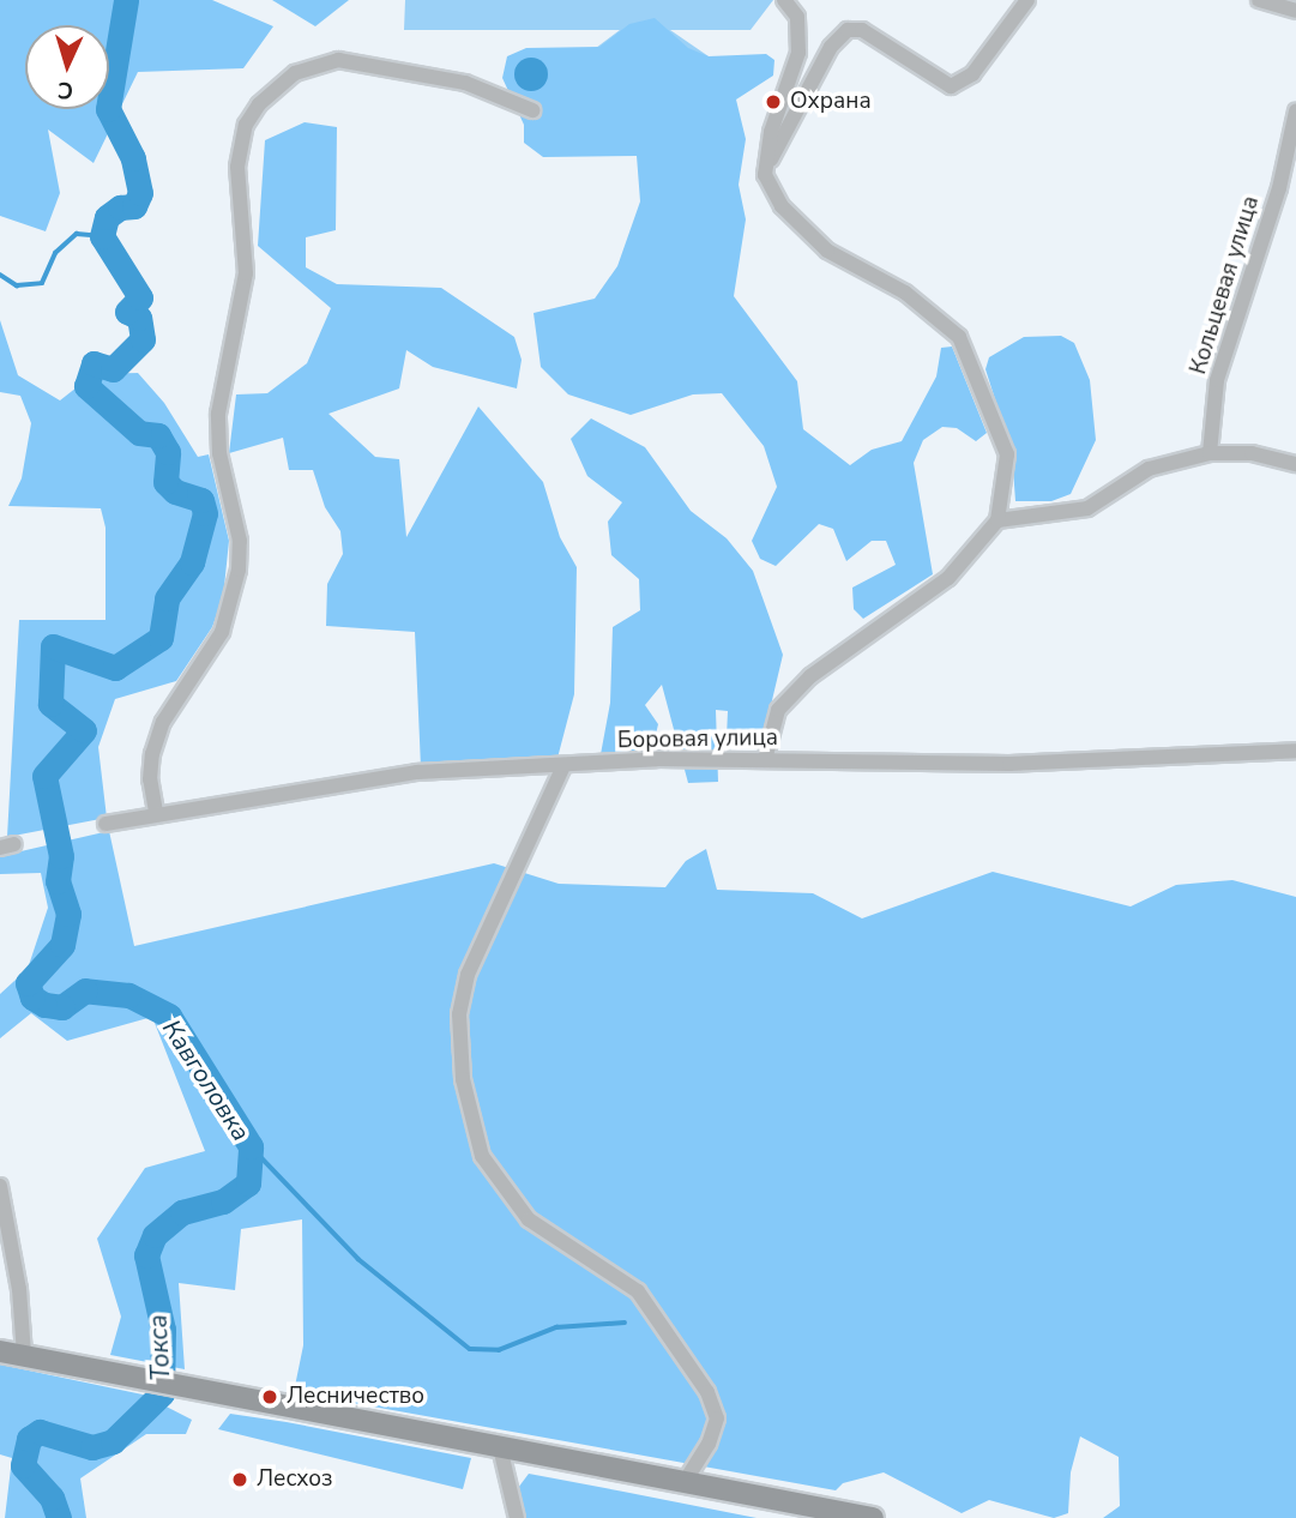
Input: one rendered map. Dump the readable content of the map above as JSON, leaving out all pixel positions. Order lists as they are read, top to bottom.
{
  "streets": {
    "street": ["Кольцевая улица", "Боровая улица"]
  },
  "water": ["Кавголовка", "Токса"],
  "places": ["Охрана", "Лесничество", "Лесхоз"],
  "north": "bottom"
}
